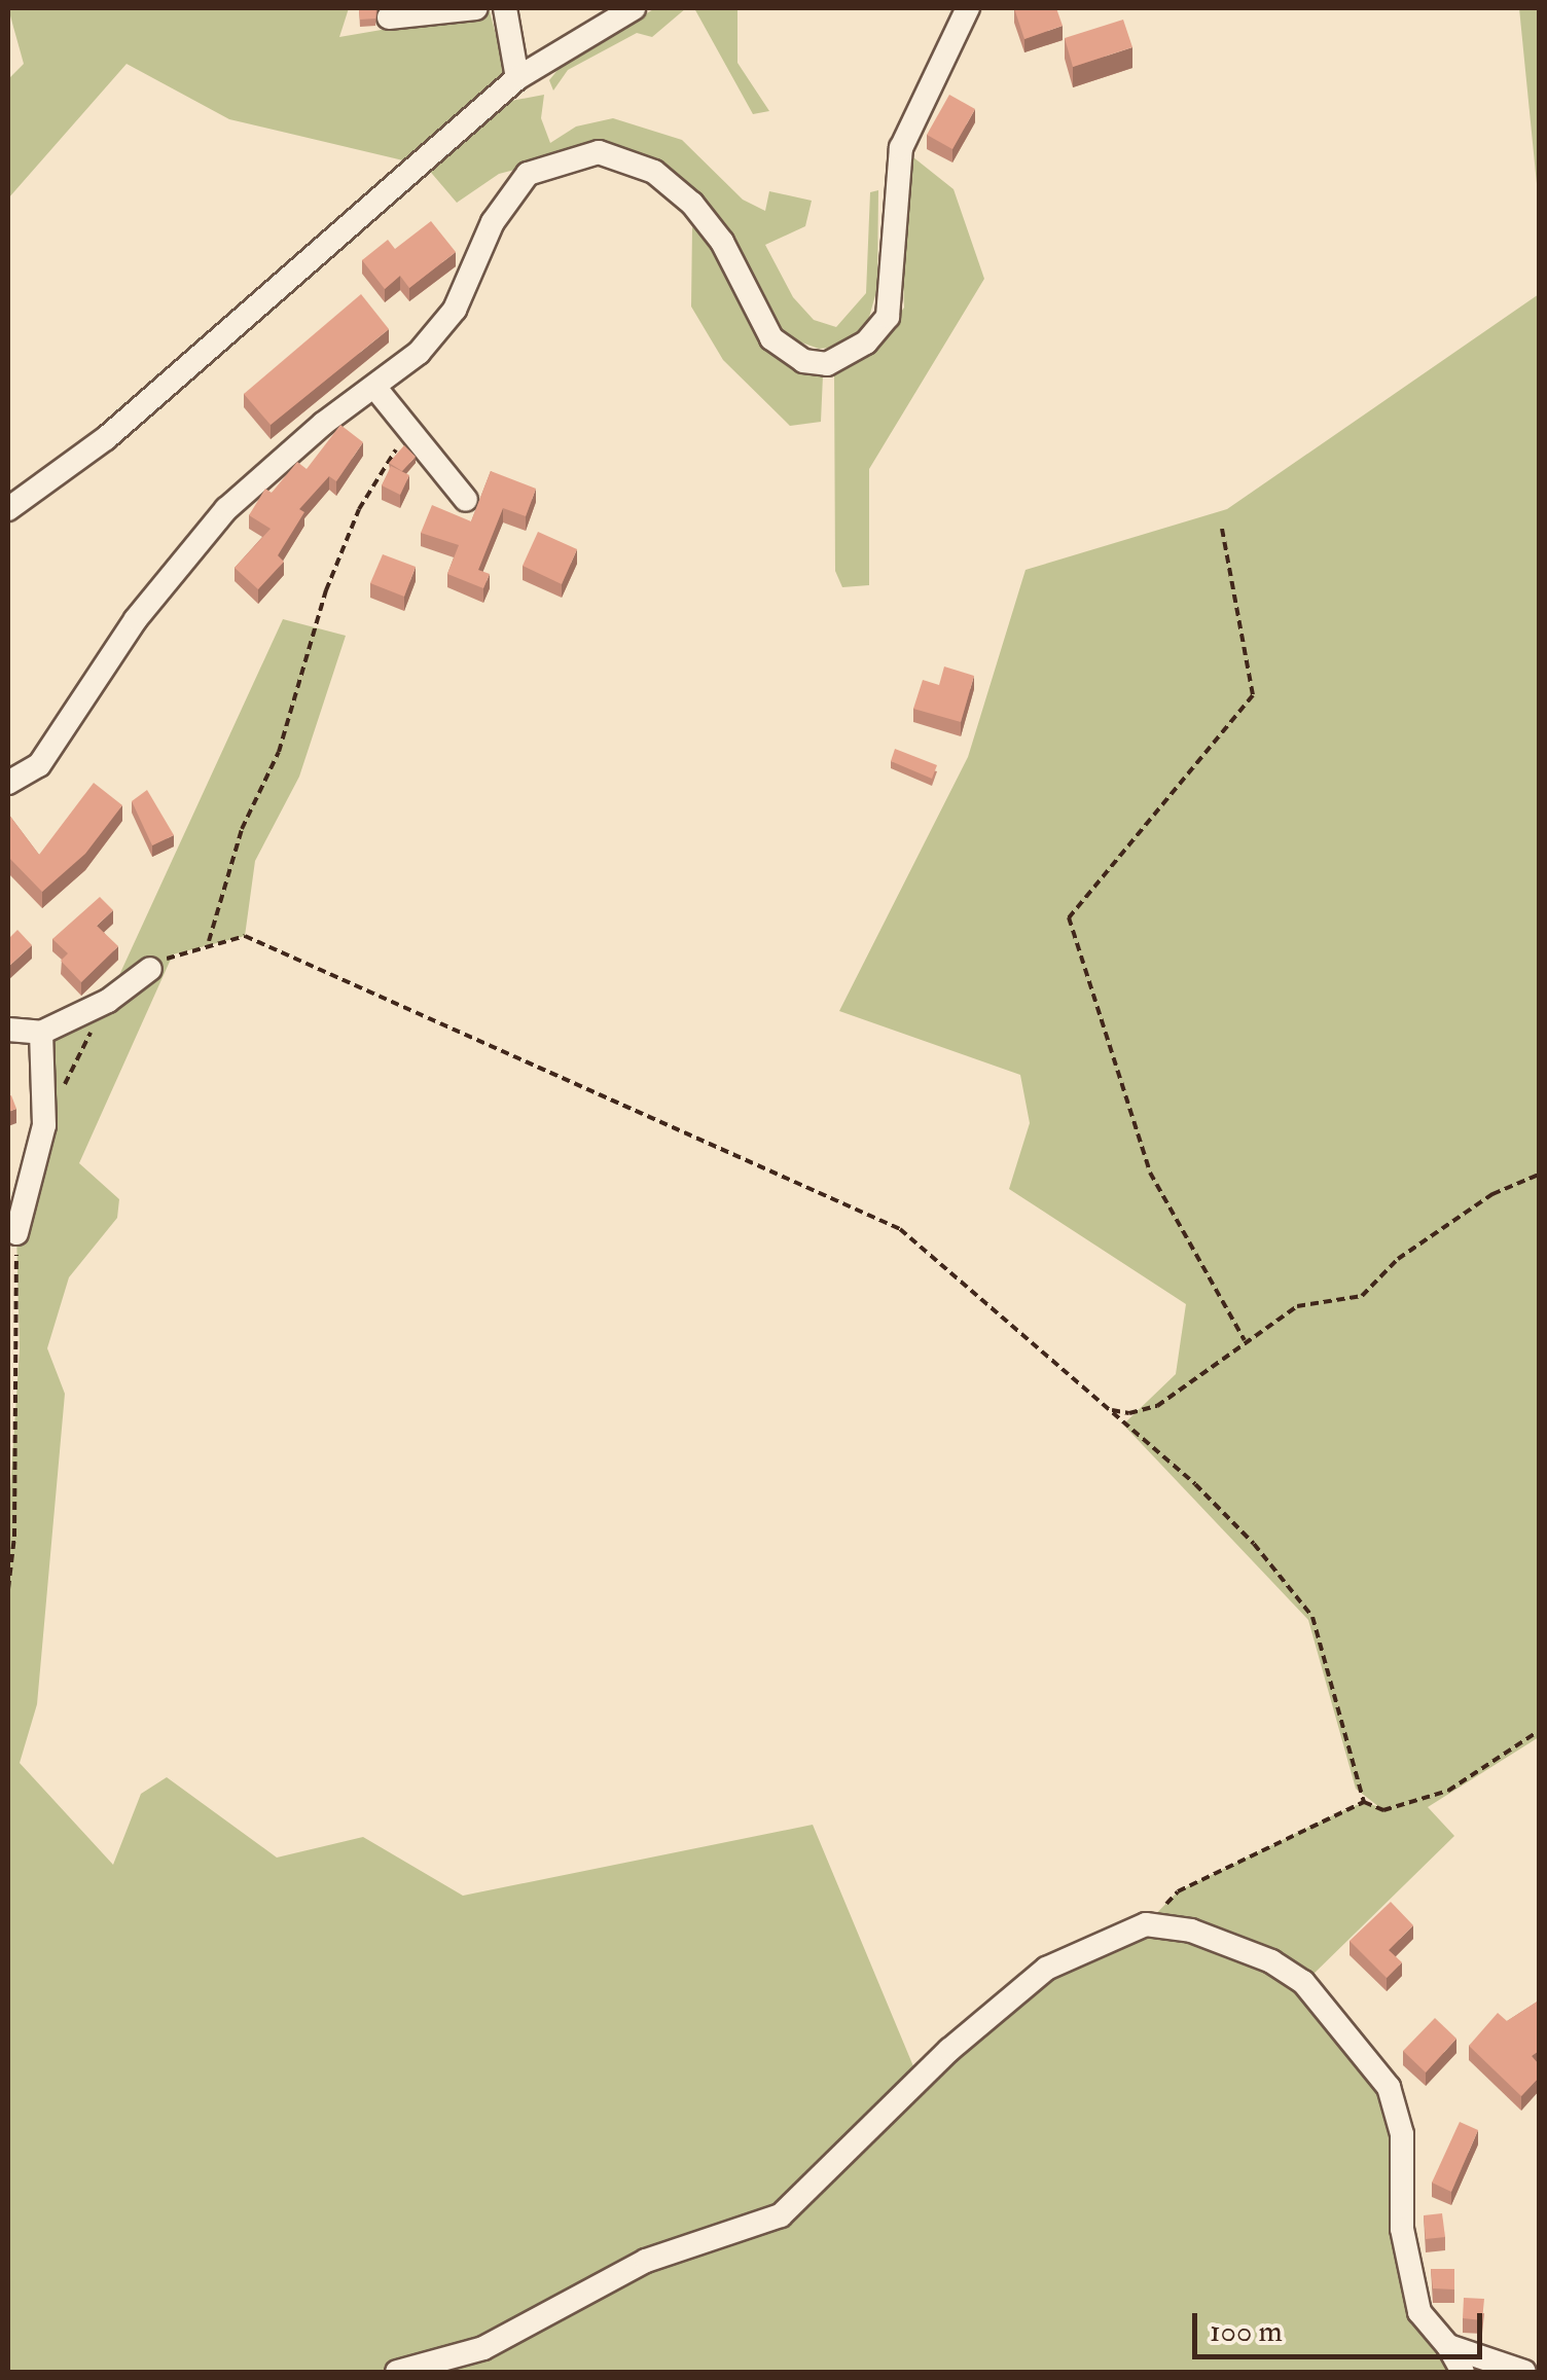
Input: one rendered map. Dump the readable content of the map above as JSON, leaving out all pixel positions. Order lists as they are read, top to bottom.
{
  "scale_bar": "100 m"
}
